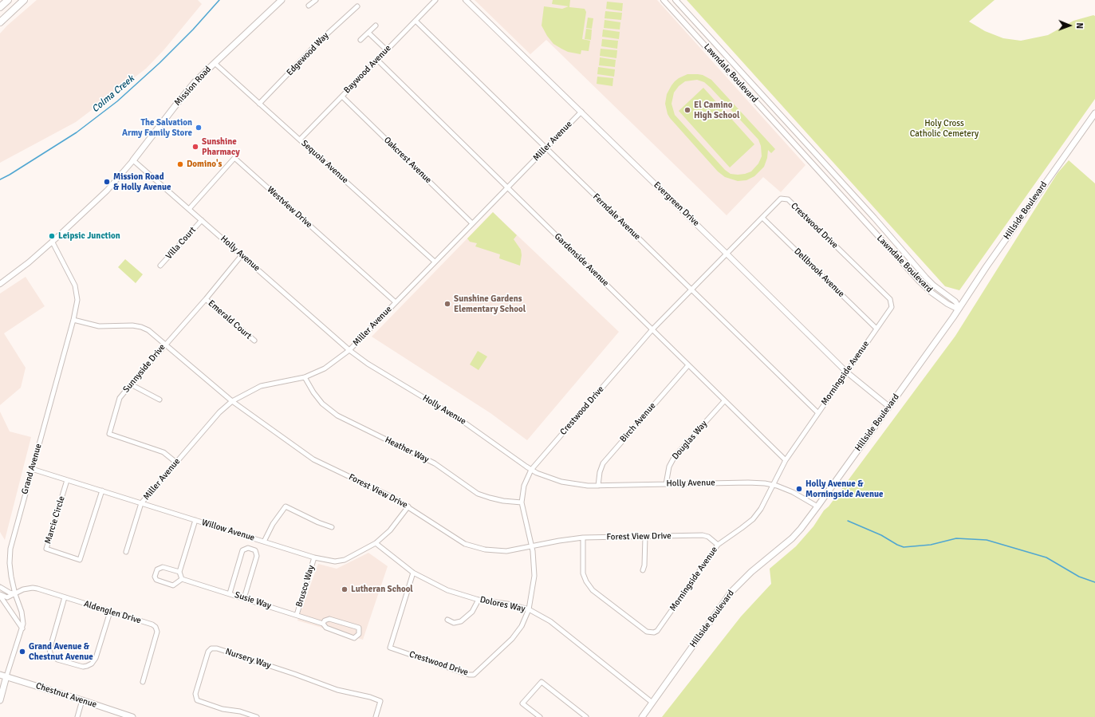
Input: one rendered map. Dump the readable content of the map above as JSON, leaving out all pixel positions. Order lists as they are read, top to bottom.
{
  "streets": {
    "main road": [
      "Mission Road",
      "Hillside Boulevard",
      "Grand Avenue",
      "Chestnut Avenue"
    ],
    "street": [
      "Edgewood Way",
      "Baywood Avenue",
      "Lawndale Boulevard",
      "Miller Avenue",
      "Oakcrest Avenue",
      "Sequoia Avenue",
      "Evergreen Drive",
      "Westview Drive",
      "Ferndale Avenue",
      "Crestwood Drive",
      "Villa Court",
      "Holly Avenue",
      "Gardenside Avenue",
      "Dellbrook Avenue",
      "Emerald Court",
      "Sunnyside Drive",
      "Morningside Avenue",
      "Birch Avenue",
      "Douglas Way",
      "Heather Way",
      "Forest View Drive",
      "Marcie Circle",
      "Willow Avenue",
      "Brusco Way",
      "Susie Way",
      "Dolores Way",
      "Aldenglen Drive",
      "Nursery Way"
    ]
  },
  "crossings": [
    ["Edgewood Way", "Sequoia Avenue"],
    ["Baywood Avenue", "Oakcrest Avenue"],
    ["Baywood Avenue", "Sequoia Avenue"],
    ["Baywood Avenue", "Ferndale Avenue"],
    ["Baywood Avenue", "Gardenside Avenue"],
    ["Lawndale Boulevard", "Hillside Boulevard"],
    ["Mission Road", "Sequoia Avenue"],
    ["Mission Road", "Holly Avenue"],
    ["Mission Road", "Grand Avenue"],
    ["Miller Avenue", "Oakcrest Avenue"],
    ["Miller Avenue", "Sequoia Avenue"],
    ["Miller Avenue", "Evergreen Drive"],
    ["Miller Avenue", "Westview Drive"],
    ["Miller Avenue", "Ferndale Avenue"],
    ["Miller Avenue", "Holly Avenue"],
    ["Miller Avenue", "Gardenside Avenue"],
    ["Miller Avenue", "Sunnyside Drive"],
    ["Miller Avenue", "Heather Way"],
    ["Miller Avenue", "Forest View Drive"],
    ["Miller Avenue", "Willow Avenue"],
    ["Evergreen Drive", "Hillside Boulevard"],
    ["Evergreen Drive", "Crestwood Drive"],
    ["Evergreen Drive", "Morningside Avenue"],
    ["Westview Drive", "Holly Avenue"],
    ["Hillside Boulevard", "Holly Avenue"],
    ["Hillside Boulevard", "Dolores Way"],
    ["Ferndale Avenue", "Crestwood Drive"],
    ["Ferndale Avenue", "Morningside Avenue"],
    ["Crestwood Drive", "Holly Avenue"],
    ["Crestwood Drive", "Gardenside Avenue"],
    ["Crestwood Drive", "Dellbrook Avenue"],
    ["Crestwood Drive", "Morningside Avenue"],
    ["Crestwood Drive", "Heather Way"],
    ["Crestwood Drive", "Forest View Drive"],
    ["Crestwood Drive", "Dolores Way"],
    ["Villa Court", "Holly Avenue"],
    ["Holly Avenue", "Sunnyside Drive"],
    ["Holly Avenue", "Morningside Avenue"],
    ["Holly Avenue", "Birch Avenue"],
    ["Holly Avenue", "Douglas Way"],
    ["Gardenside Avenue", "Morningside Avenue"],
    ["Gardenside Avenue", "Birch Avenue"],
    ["Gardenside Avenue", "Douglas Way"],
    ["Dellbrook Avenue", "Morningside Avenue"],
    ["Emerald Court", "Sunnyside Drive"],
    ["Sunnyside Drive", "Forest View Drive"],
    ["Morningside Avenue", "Forest View Drive"],
    ["Grand Avenue", "Forest View Drive"],
    ["Grand Avenue", "Willow Avenue"],
    ["Grand Avenue", "Aldenglen Drive"],
    ["Grand Avenue", "Chestnut Avenue"],
    ["Forest View Drive", "Willow Avenue"],
    ["Marcie Circle", "Willow Avenue"],
    ["Willow Avenue", "Brusco Way"],
    ["Willow Avenue", "Dolores Way"],
    ["Brusco Way", "Susie Way"]
  ],
  "water": ["Colma Creek"],
  "parks": ["Holy Cross Catholic Cemetery"],
  "places": [
    "El Camino High School",
    "The Salvation Army Family Store",
    "Sunshine Pharmacy",
    "Domino's",
    "Mission Road & Holly Avenue",
    "Leipsic Junction",
    "Sunshine Gardens Elementary School",
    "Holly Avenue & Morningside Avenue",
    "Lutheran School",
    "Grand Avenue & Chestnut Avenue"
  ],
  "north": "right"
}
